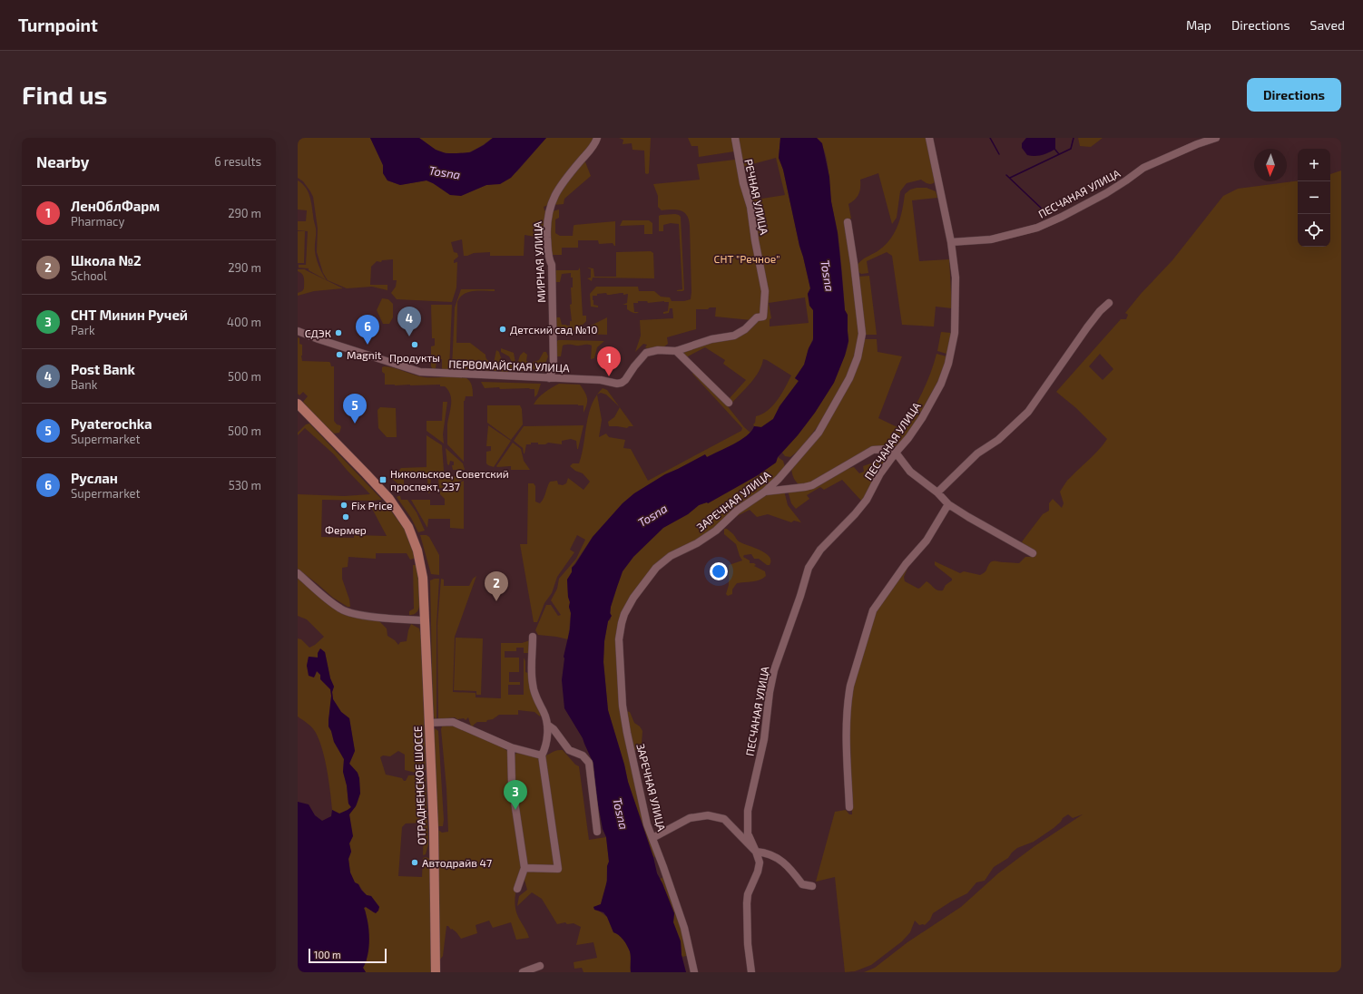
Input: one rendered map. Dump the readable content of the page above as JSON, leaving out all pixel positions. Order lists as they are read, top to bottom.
{
  "streets": {
    "main road": ["ОТРАДНЕНСКОЕ ШОССЕ"],
    "street": [
      "ПЕСЧАНАЯ УЛИЦА",
      "РЕЧНАЯ УЛИЦА",
      "МИРНАЯ УЛИЦА",
      "ПЕРВОМАЙСКАЯ УЛИЦА",
      "ЗАРЕЧНАЯ УЛИЦА"
    ]
  },
  "crossings": [
    ["РЕЧНАЯ УЛИЦА", "ПЕРВОМАЙСКАЯ УЛИЦА"],
    ["МИРНАЯ УЛИЦА", "ПЕРВОМАЙСКАЯ УЛИЦА"]
  ],
  "water": ["Tosna"],
  "parks": ["СНТ \"Речное\""],
  "places": {
    "other": [
      "Детский сад №10",
      "СДЭК",
      "Продукты",
      "Magnit",
      "Fix Price",
      "Фермер",
      "Автодрайв 47"
    ],
    "transit": ["Никольское, Советский проспект, 237"]
  },
  "scale_bar": "100 m",
  "north": "bottom",
  "page": {
    "header": "Turnpoint",
    "nav": ["Map", "Directions", "Saved"],
    "buttons": "Directions",
    "title": "Find us",
    "heading": ["Nearby", "6 results"],
    "map_buttons": ["+", "−"],
    "list": [
      {
        "mark": "1",
        "name": "ЛенОблФарм",
        "note": "Pharmacy",
        "value": "290 m"
      },
      {
        "mark": "2",
        "name": "Школа №2",
        "note": "School",
        "value": "290 m"
      },
      {
        "mark": "3",
        "name": "СНТ Минин Ручей",
        "note": "Park",
        "value": "400 m"
      },
      {
        "mark": "4",
        "name": "Post Bank",
        "note": "Bank",
        "value": "500 m"
      },
      {
        "mark": "5",
        "name": "Pyaterochka",
        "note": "Supermarket",
        "value": "500 m"
      },
      {
        "mark": "6",
        "name": "Руслан",
        "note": "Supermarket",
        "value": "530 m"
      }
    ],
    "pins": [
      "4",
      "6",
      "1",
      "5",
      "2",
      "3"
    ],
    "scale": "100 m"
  }
}
